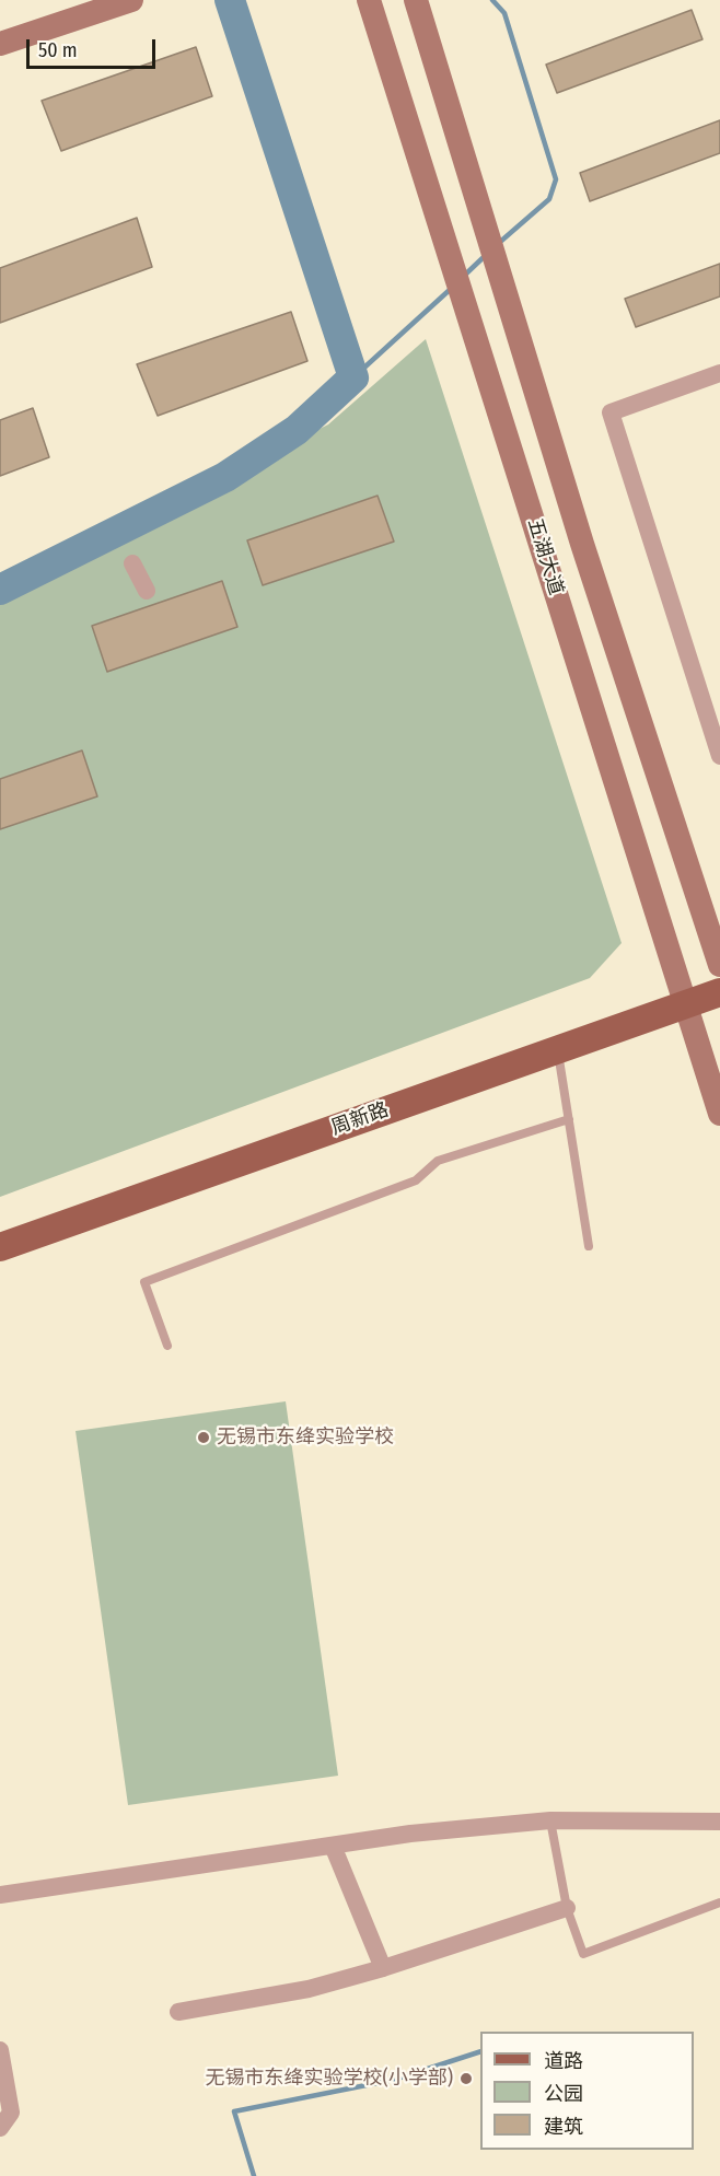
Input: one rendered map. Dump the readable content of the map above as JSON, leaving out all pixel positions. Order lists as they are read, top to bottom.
{
  "streets": {
    "main road": ["五湖大道", "周新路"]
  },
  "crossings": [
    ["五湖大道", "周新路"]
  ],
  "places": ["无锡市东绛实验学校", "无锡市东绛实验学校(小学部)"],
  "legend": ["道路", "公园", "建筑"],
  "scale_bar": "50 m"
}
